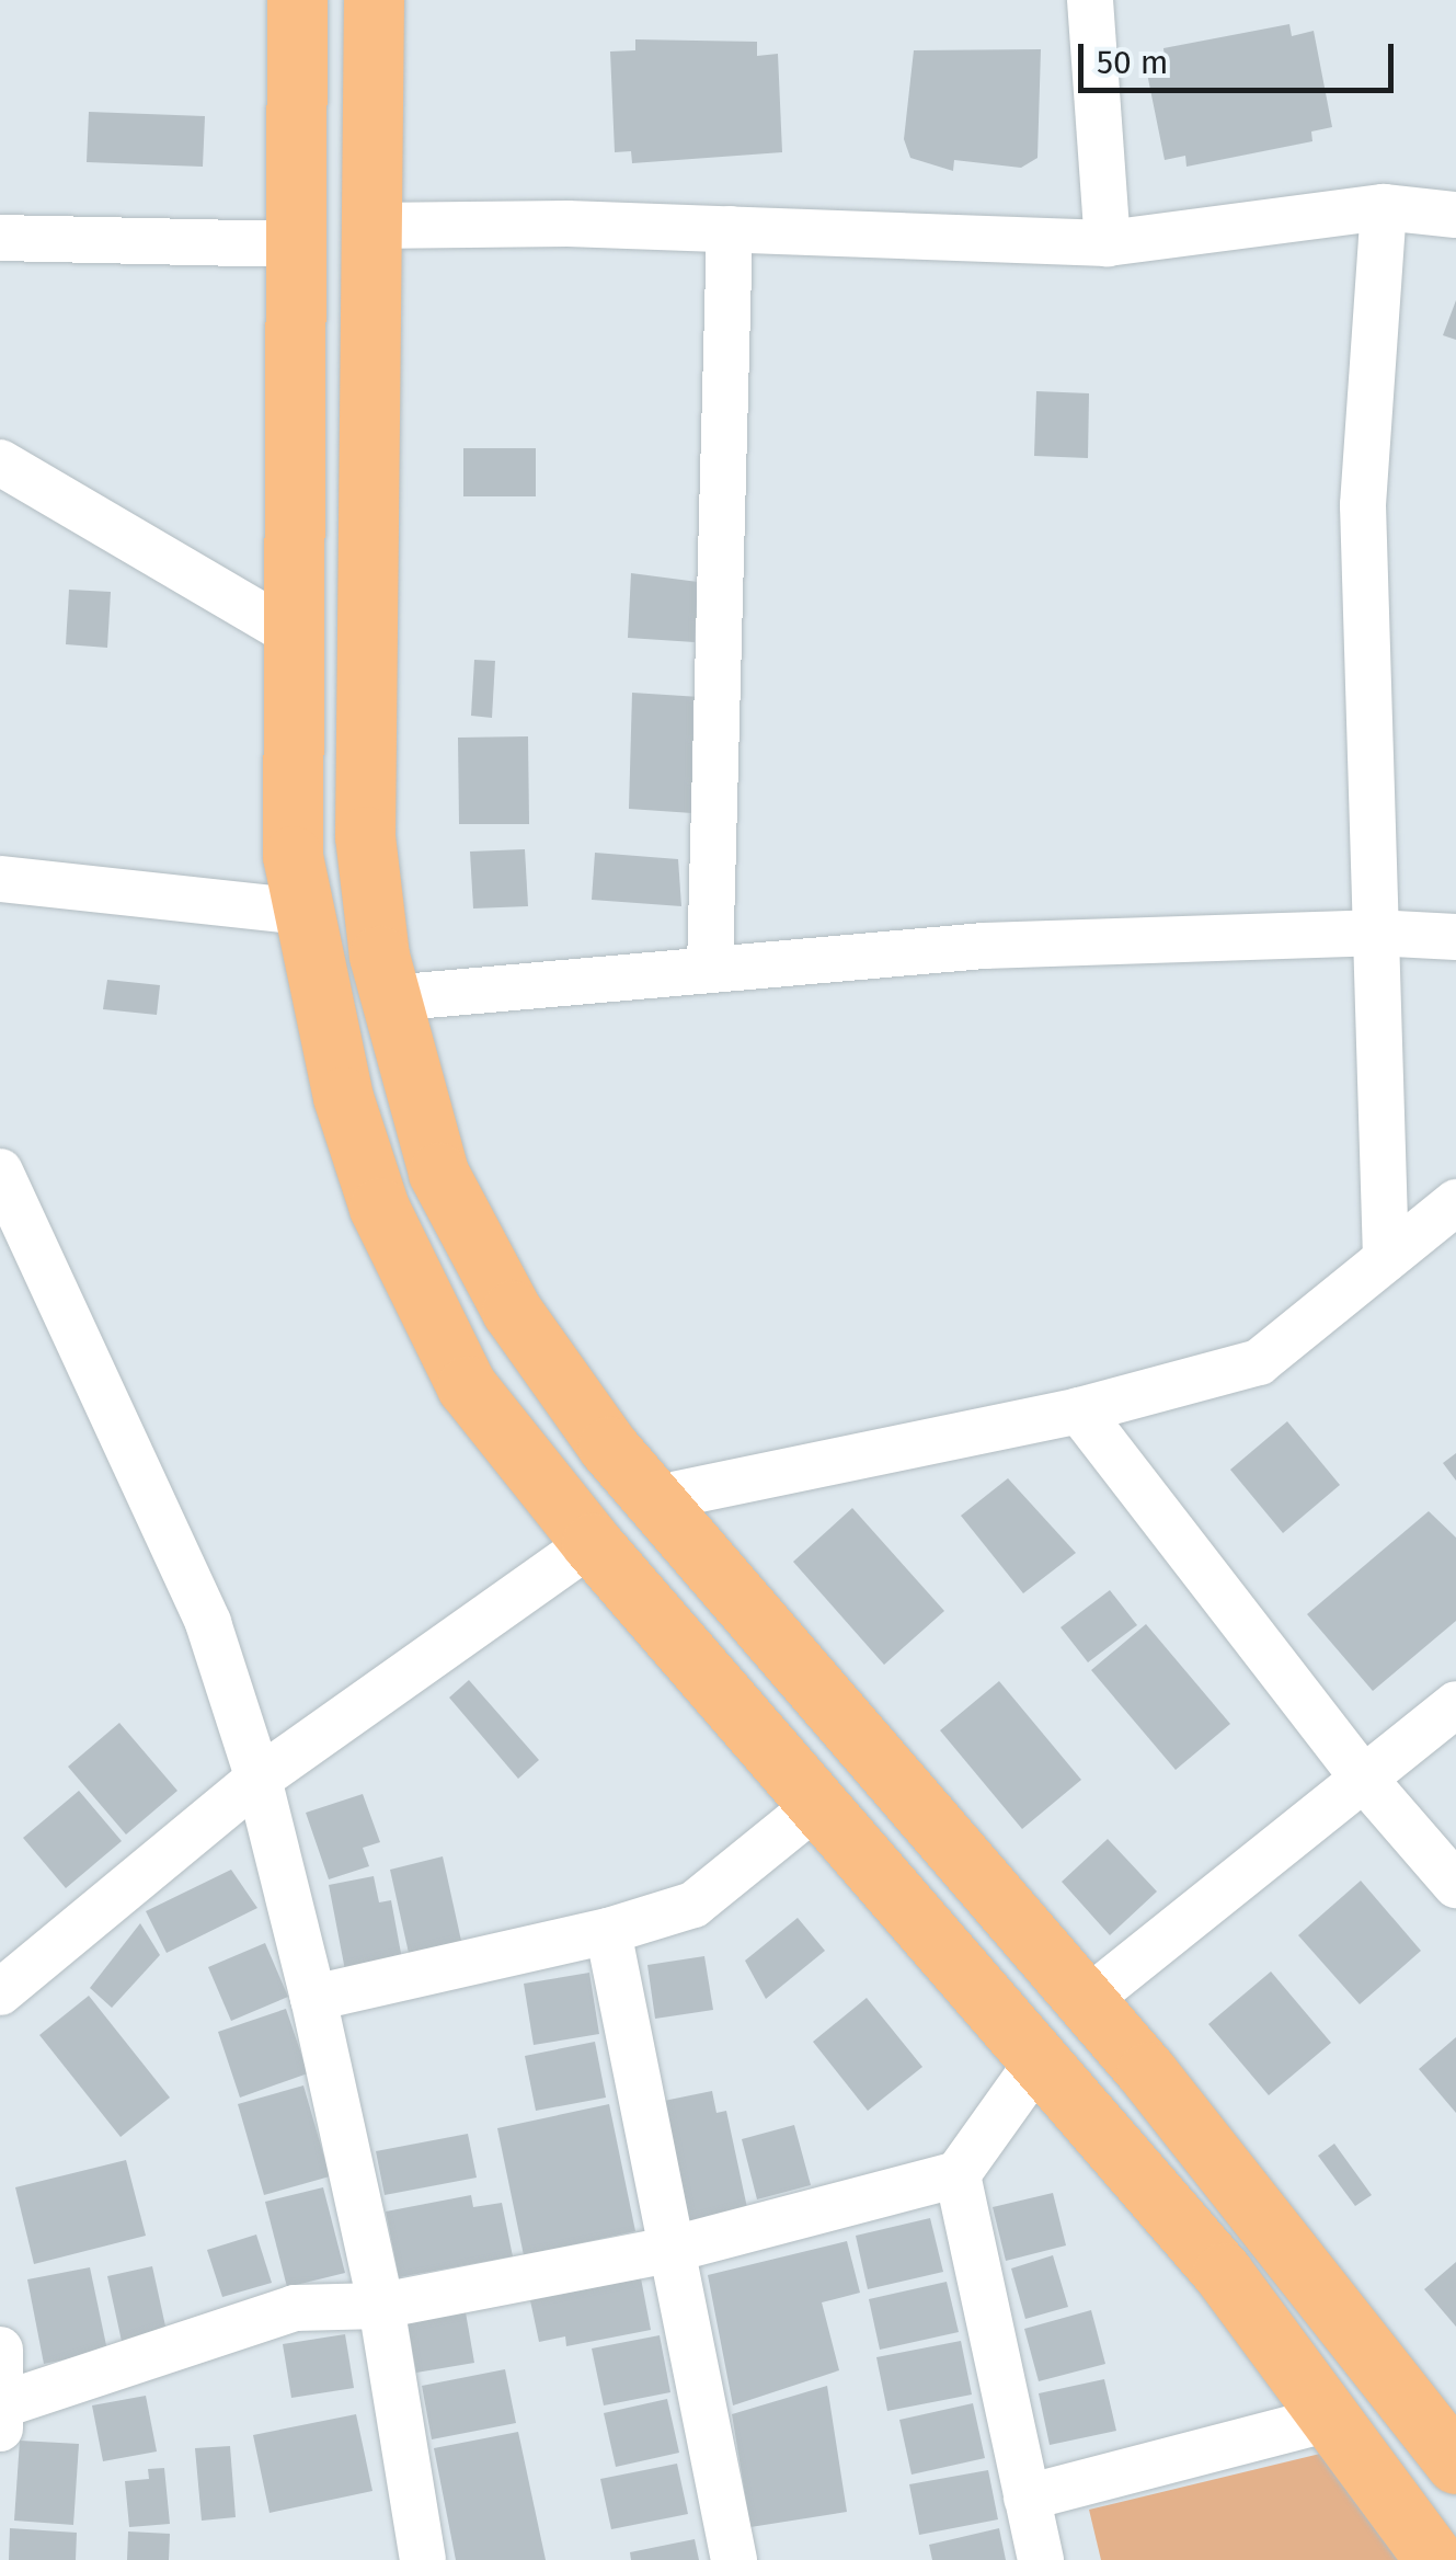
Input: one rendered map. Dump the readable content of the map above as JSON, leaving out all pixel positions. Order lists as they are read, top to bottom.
{
  "scale_bar": "50 m"
}
